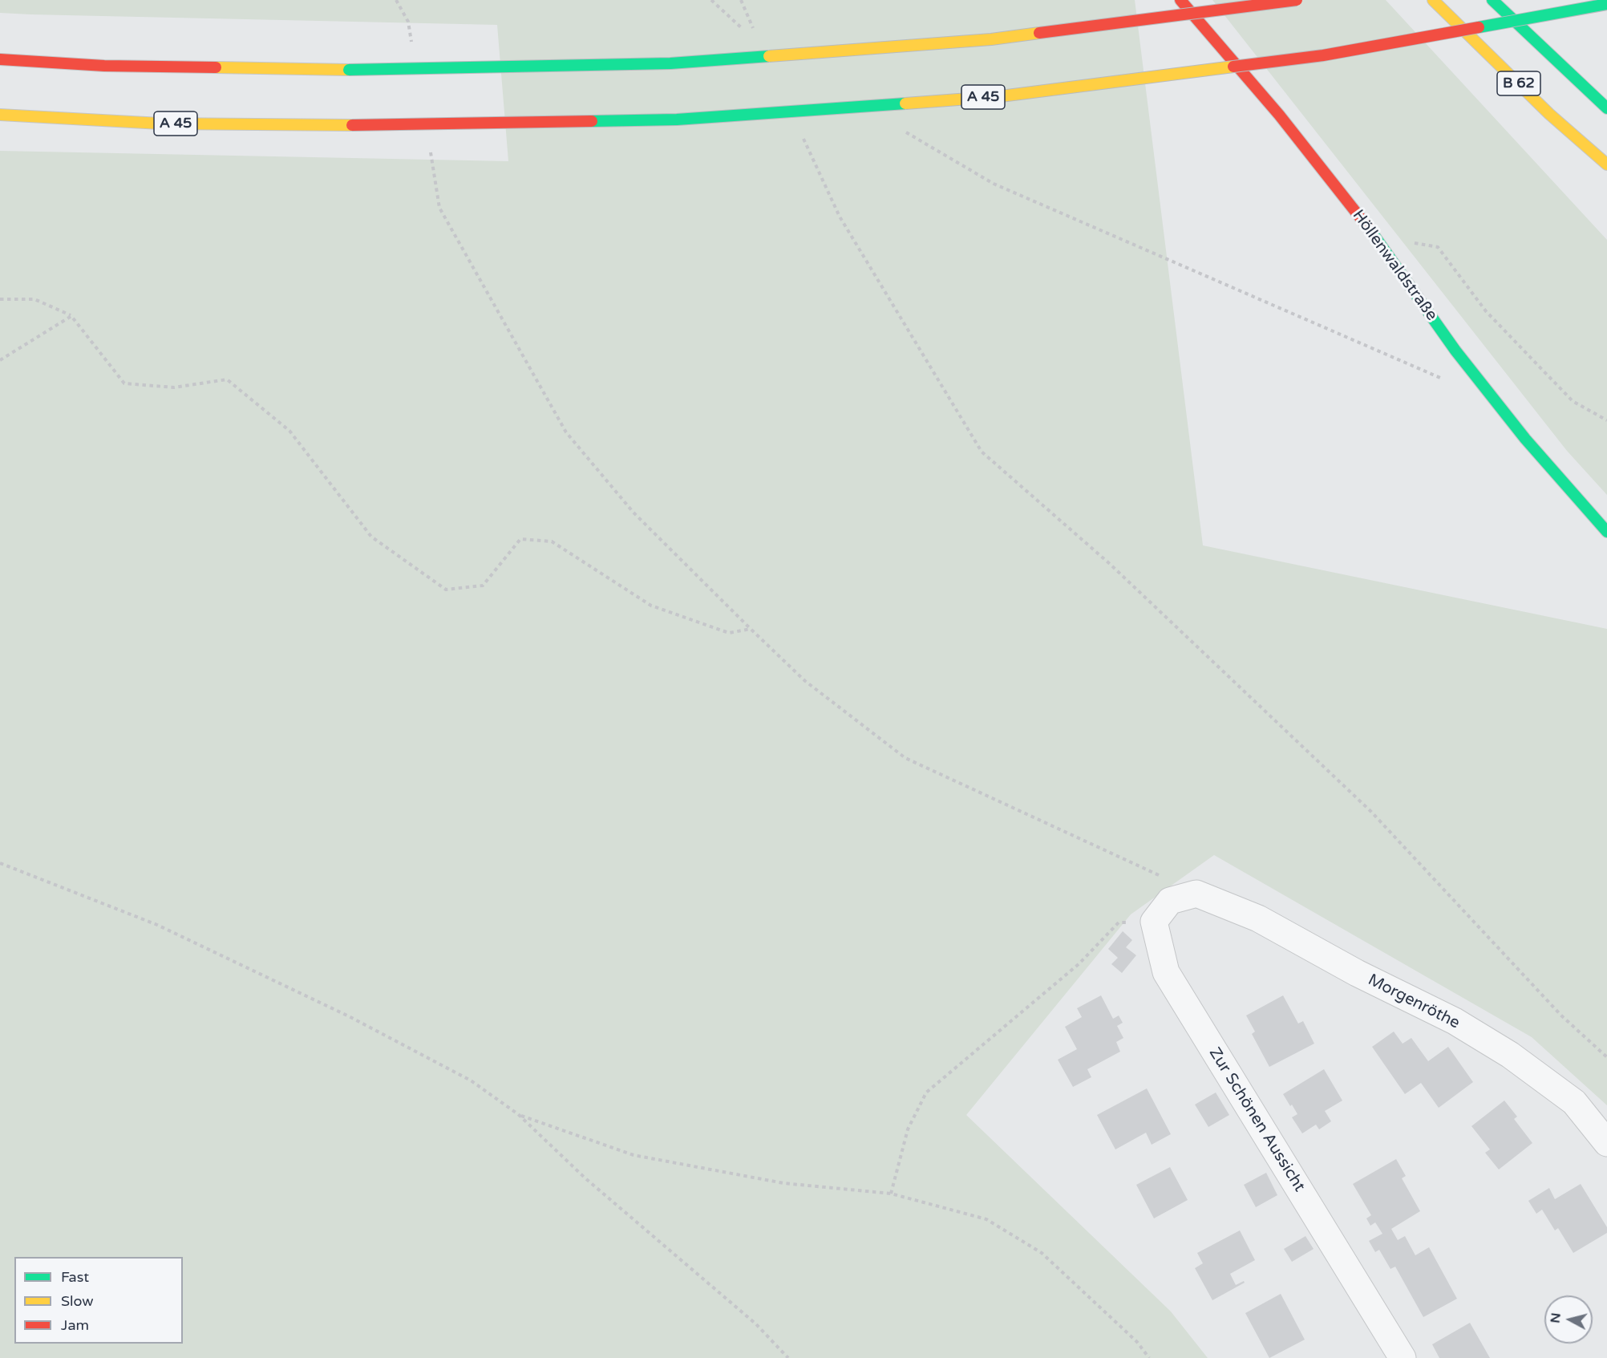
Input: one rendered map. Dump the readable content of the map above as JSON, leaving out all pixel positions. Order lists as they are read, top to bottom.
{
  "streets": {
    "main road": ["B 62", "A 45", "Höllenwaldstraße"],
    "street": ["Morgenröthe", "Zur Schönen Aussicht"]
  },
  "legend": ["Fast", "Slow", "Jam"],
  "north": "left"
}
